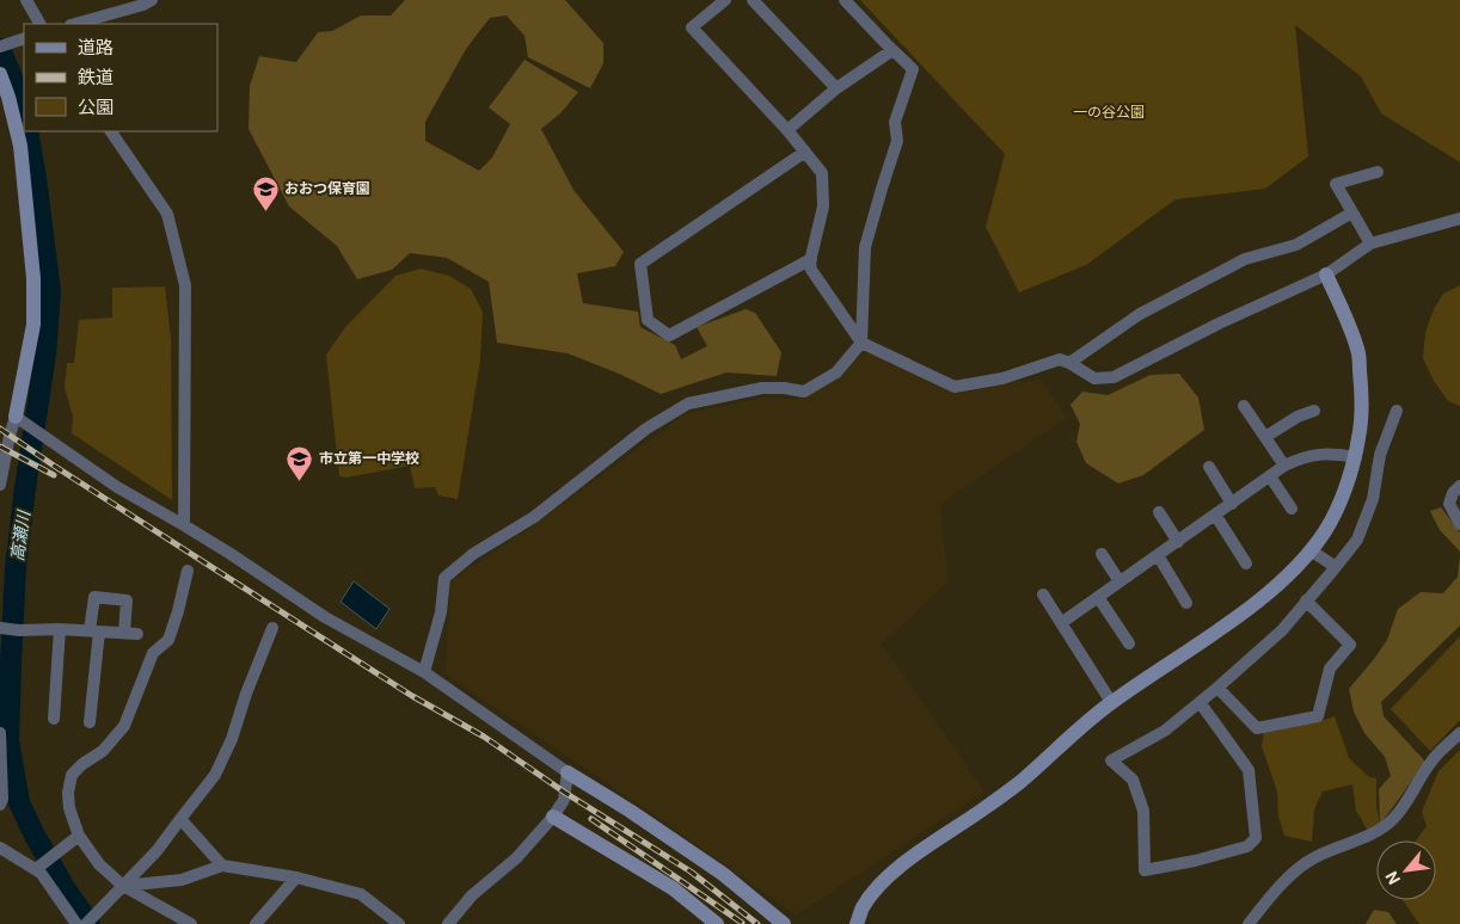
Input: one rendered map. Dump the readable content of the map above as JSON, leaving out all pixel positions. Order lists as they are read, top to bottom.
{
  "water": ["高瀬川"],
  "parks": ["一の谷公園"],
  "places": {
    "school or university": ["おおつ保育園", "市立第一中学校"]
  },
  "legend": ["道路", "鉄道", "公園"],
  "north": "bottom left"
}
